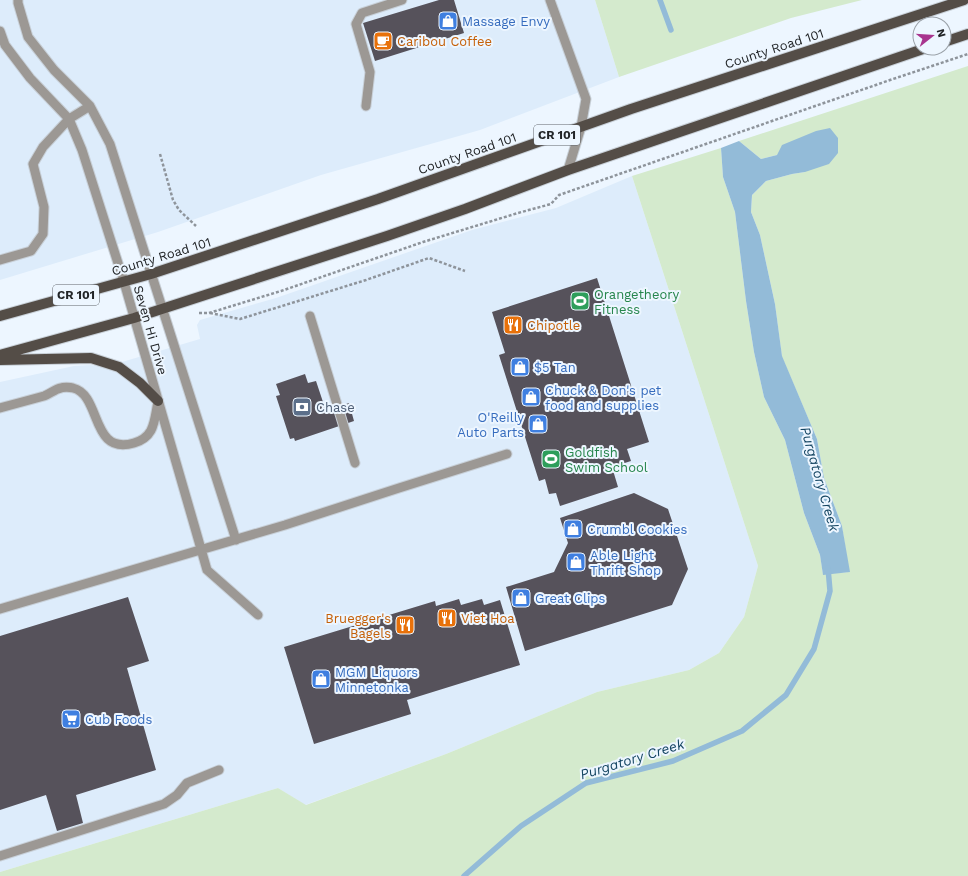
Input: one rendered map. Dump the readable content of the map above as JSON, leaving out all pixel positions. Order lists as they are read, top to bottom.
{
  "streets": {
    "main road": ["County Road 101", "CR 101"],
    "lane": ["Seven Hi Drive"]
  },
  "crossings": [
    ["County Road 101", "Seven Hi Drive"]
  ],
  "water": ["Purgatory Creek"],
  "places": {
    "shop": [
      "Massage Envy",
      "$5 Tan",
      "Chuck & Don's pet food and supplies",
      "O'Reilly Auto Parts",
      "Crumbl Cookies",
      "Able Light Thrift Shop",
      "Great Clips",
      "MGM Liquors Minnetonka"
    ],
    "cafe": ["Caribou Coffee"],
    "sports": ["Orangetheory Fitness", "Goldfish Swim School"],
    "restaurant": ["Chipotle", "Viet Hoa", "Bruegger's Bagels"],
    "bank": ["Chase"],
    "supermarket": ["Cub Foods"]
  },
  "north": "right"
}
